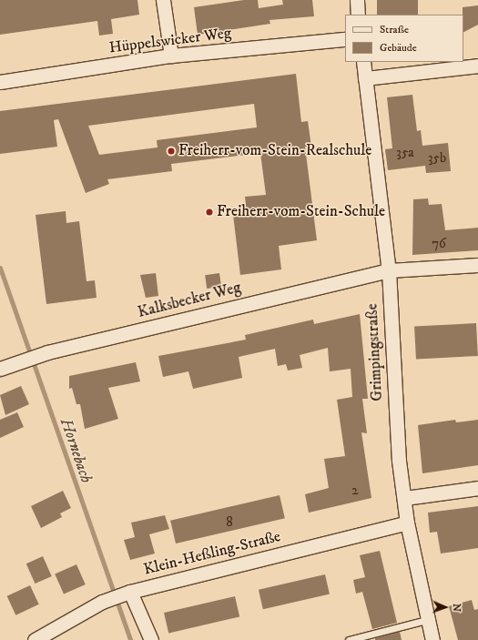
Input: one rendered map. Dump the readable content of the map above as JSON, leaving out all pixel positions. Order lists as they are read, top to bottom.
{
  "streets": {
    "street": [
      "Hüppelswicker Weg",
      "Kalksbecker Weg",
      "Grimpingstraße",
      "Klein-Heßling-Straße"
    ]
  },
  "crossings": [
    ["Kalksbecker Weg", "Grimpingstraße"],
    ["Grimpingstraße", "Klein-Heßling-Straße"]
  ],
  "water": ["Hornebach"],
  "places": ["Freiherr-vom-Stein-Realschule", "Freiherr-vom-Stein-Schule"],
  "house_numbers": [
    "35a",
    "35b",
    "76",
    "2",
    "8"
  ],
  "legend": ["Straße", "Gebäude"],
  "north": "right"
}
